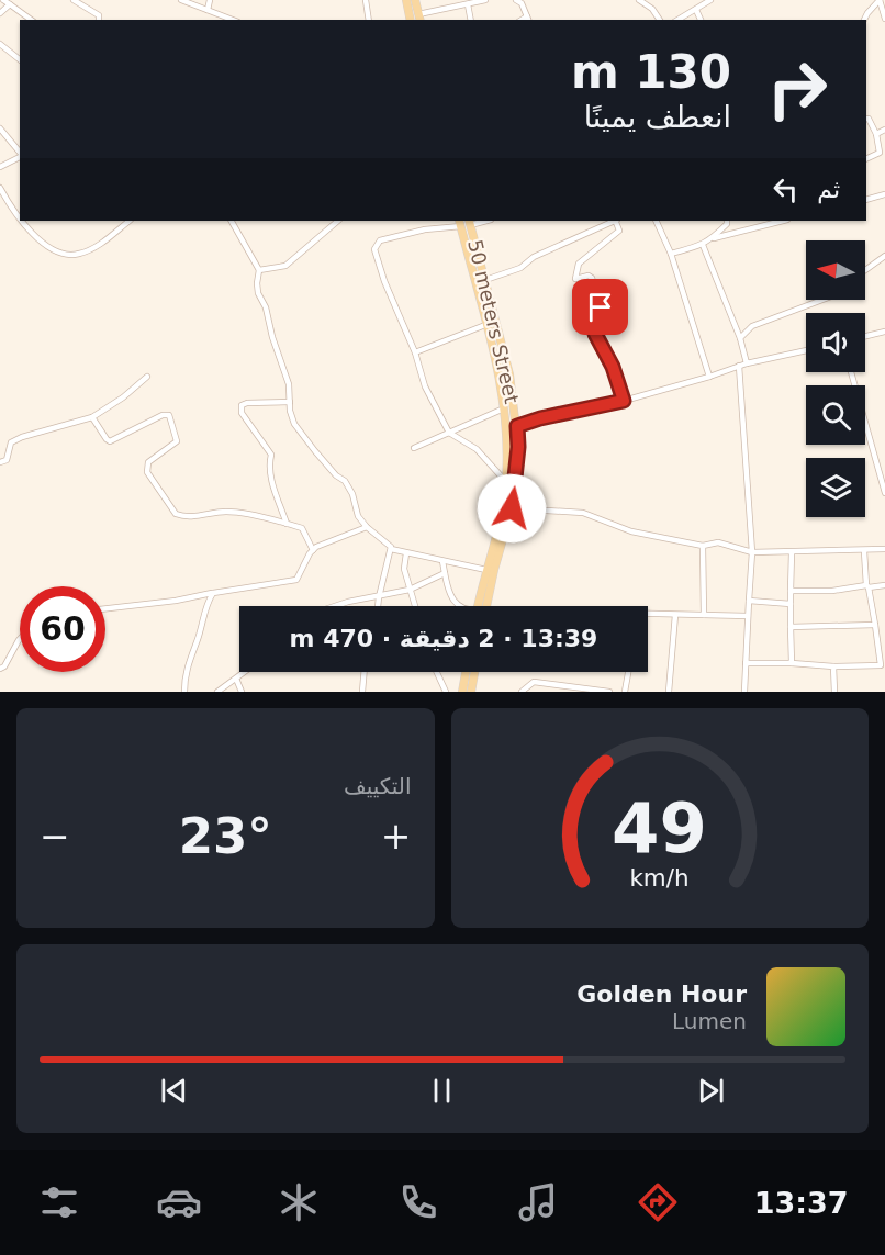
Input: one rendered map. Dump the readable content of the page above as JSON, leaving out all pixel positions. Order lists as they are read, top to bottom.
{
  "streets": {
    "main road": ["50 meters Street"]
  },
  "north": "left",
  "page": {
    "turn": ["130 m", "انعطف يمينًا"],
    "then": "ثم",
    "limit": "60",
    "trip": "13:39 · 2 دقيقة · 470 m",
    "tile": "التكييف",
    "heat": ["−", "23°", "+"],
    "song": ["Golden Hour", "Lumen"],
    "tabs": "13:37",
    "gauge": ["49", "km/h"]
  }
}
